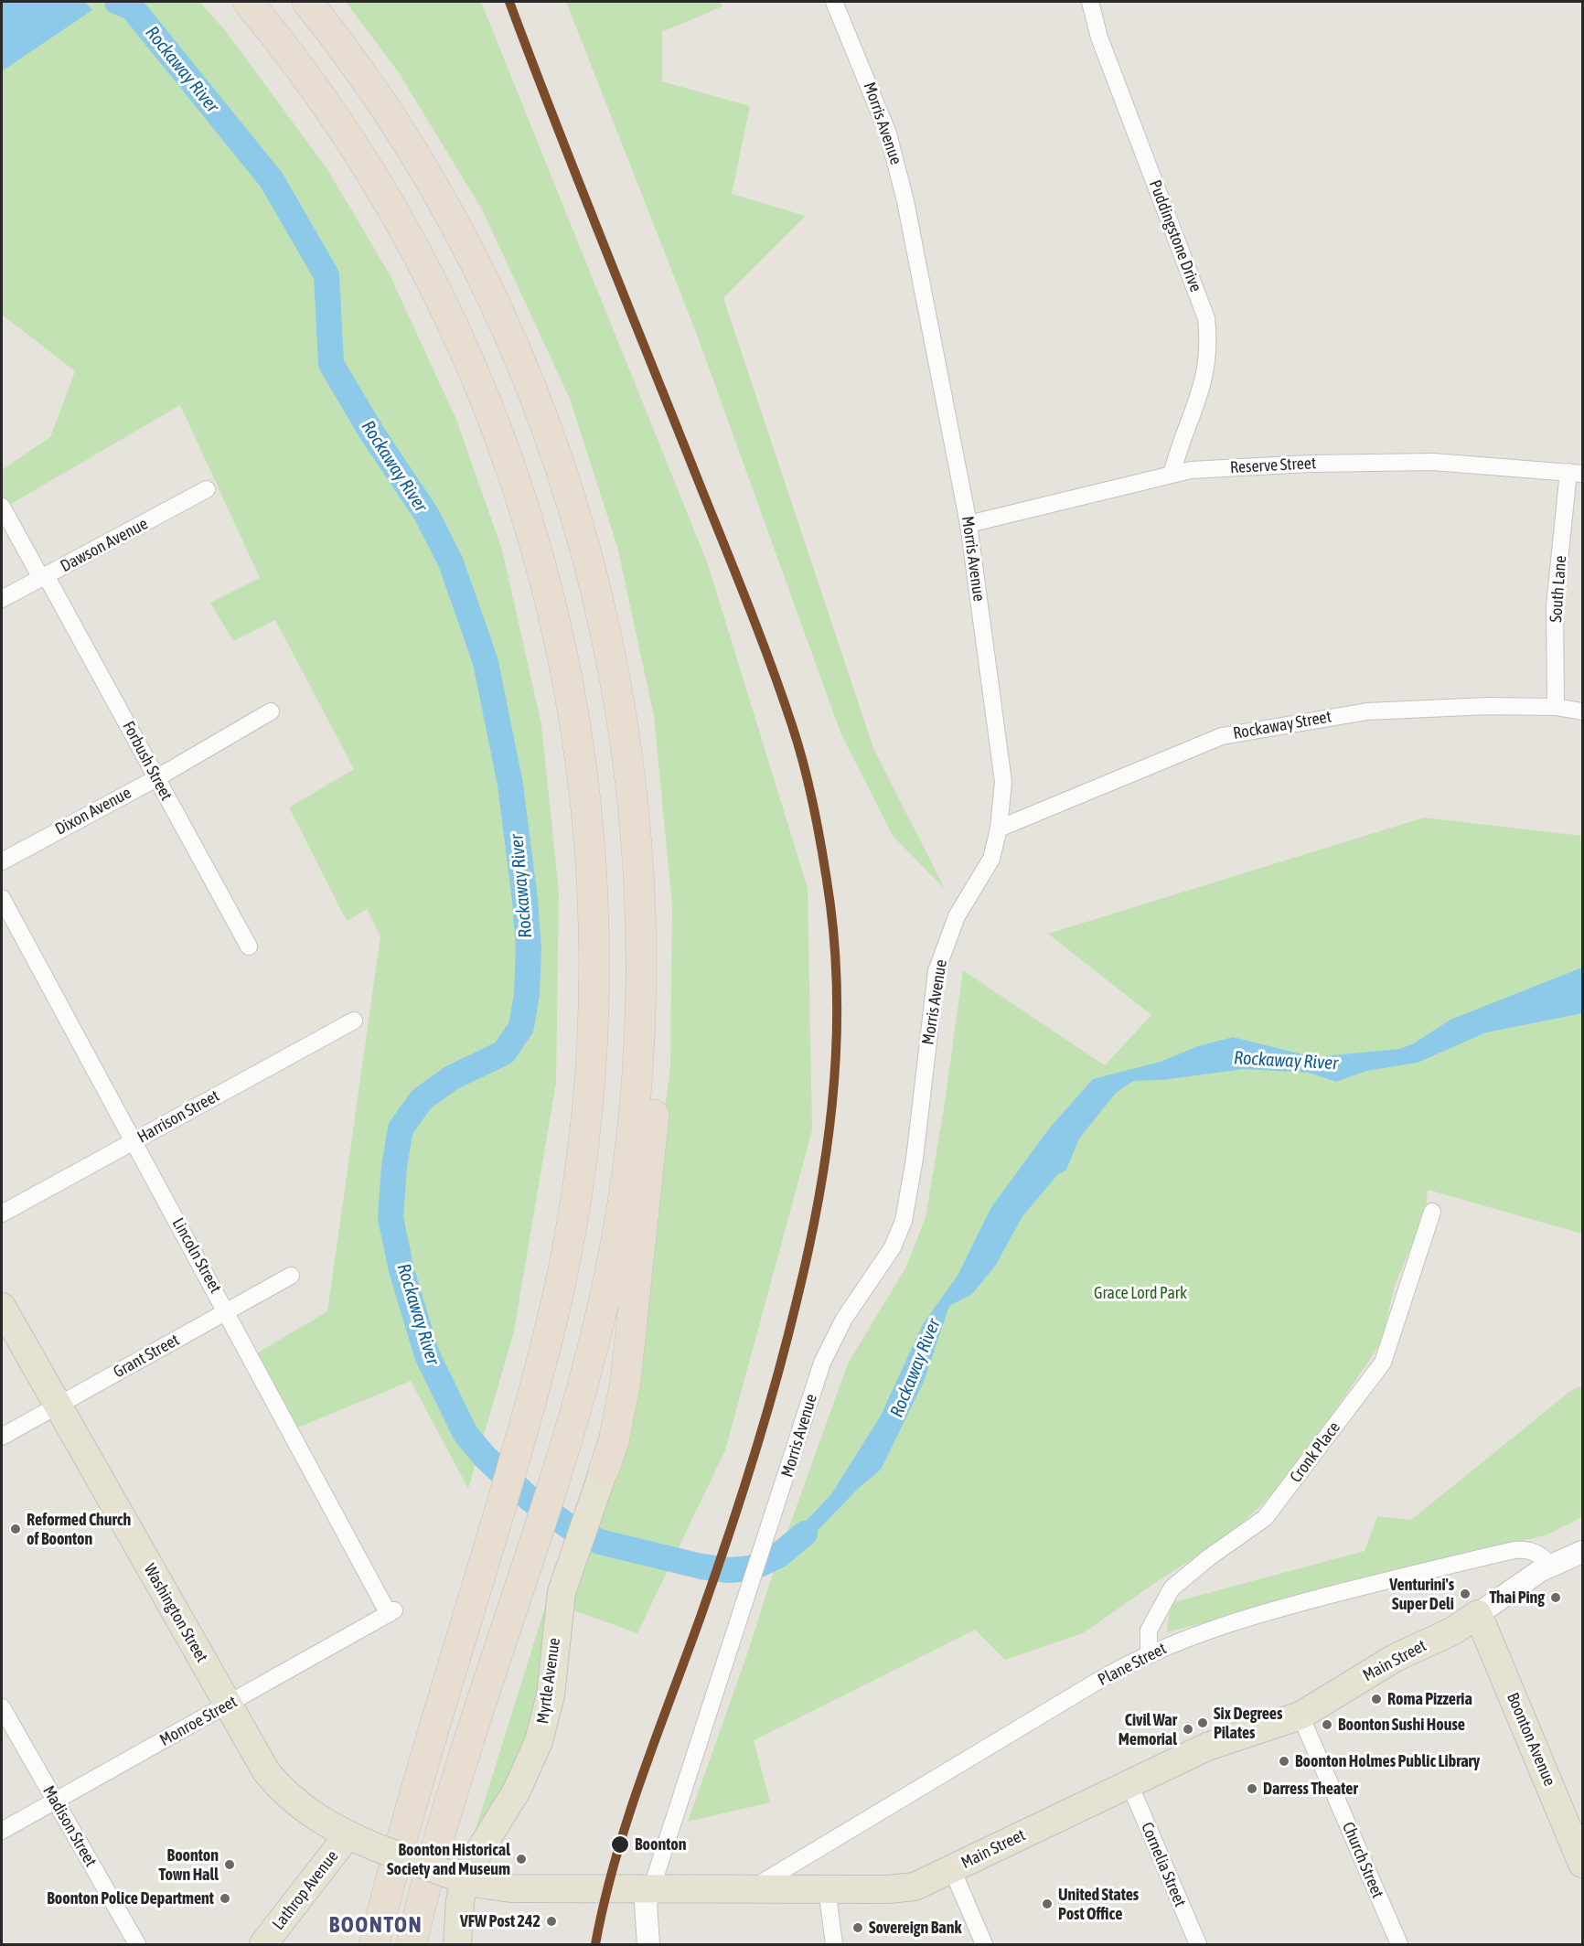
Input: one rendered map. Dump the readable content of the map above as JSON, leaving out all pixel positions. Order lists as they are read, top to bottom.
{
  "streets": {
    "main road": [
      "Washington Street",
      "Main Street",
      "Myrtle Avenue",
      "Boonton Avenue",
      "Lathrop Avenue"
    ],
    "street": [
      "Morris Avenue",
      "Puddingstone Drive",
      "Reserve Street",
      "Dawson Avenue",
      "South Lane",
      "Rockaway Street",
      "Forbush Street",
      "Dixon Avenue",
      "Harrison Street",
      "Lincoln Street",
      "Grant Street",
      "Cronk Place",
      "Plane Street",
      "Monroe Street",
      "Madison Street",
      "Church Street",
      "Cornelia Street"
    ]
  },
  "crossings": [
    ["Morris Avenue", "Reserve Street"],
    ["Morris Avenue", "Rockaway Street"],
    ["Morris Avenue", "Main Street"],
    ["Puddingstone Drive", "Reserve Street"],
    ["Reserve Street", "South Lane"],
    ["Dawson Avenue", "Forbush Street"],
    ["South Lane", "Rockaway Street"],
    ["Forbush Street", "Dixon Avenue"],
    ["Harrison Street", "Lincoln Street"],
    ["Lincoln Street", "Grant Street"],
    ["Lincoln Street", "Monroe Street"],
    ["Grant Street", "Washington Street"],
    ["Cronk Place", "Plane Street"],
    ["Washington Street", "Main Street"],
    ["Washington Street", "Monroe Street"],
    ["Washington Street", "Lathrop Avenue"],
    ["Main Street", "Plane Street"],
    ["Main Street", "Myrtle Avenue"],
    ["Main Street", "Boonton Avenue"],
    ["Main Street", "Church Street"],
    ["Main Street", "Cornelia Street"],
    ["Main Street", "Lathrop Avenue"],
    ["Monroe Street", "Madison Street"]
  ],
  "districts": ["BOONTON"],
  "water": ["Rockaway River"],
  "parks": ["Grace Lord Park"],
  "places": [
    "Reformed Church of Boonton",
    "Venturini's Super Deli",
    "Thai Ping",
    "Roma Pizzeria",
    "Six Degrees Pilates",
    "Boonton Sushi House",
    "Civil War Memorial",
    "Boonton Holmes Public Library",
    "Darress Theater",
    "Boonton",
    "Boonton Historical Society and Museum",
    "Boonton Town Hall",
    "Boonton Police Department",
    "United States Post Office",
    "VFW Post 242",
    "Sovereign Bank"
  ]
}
